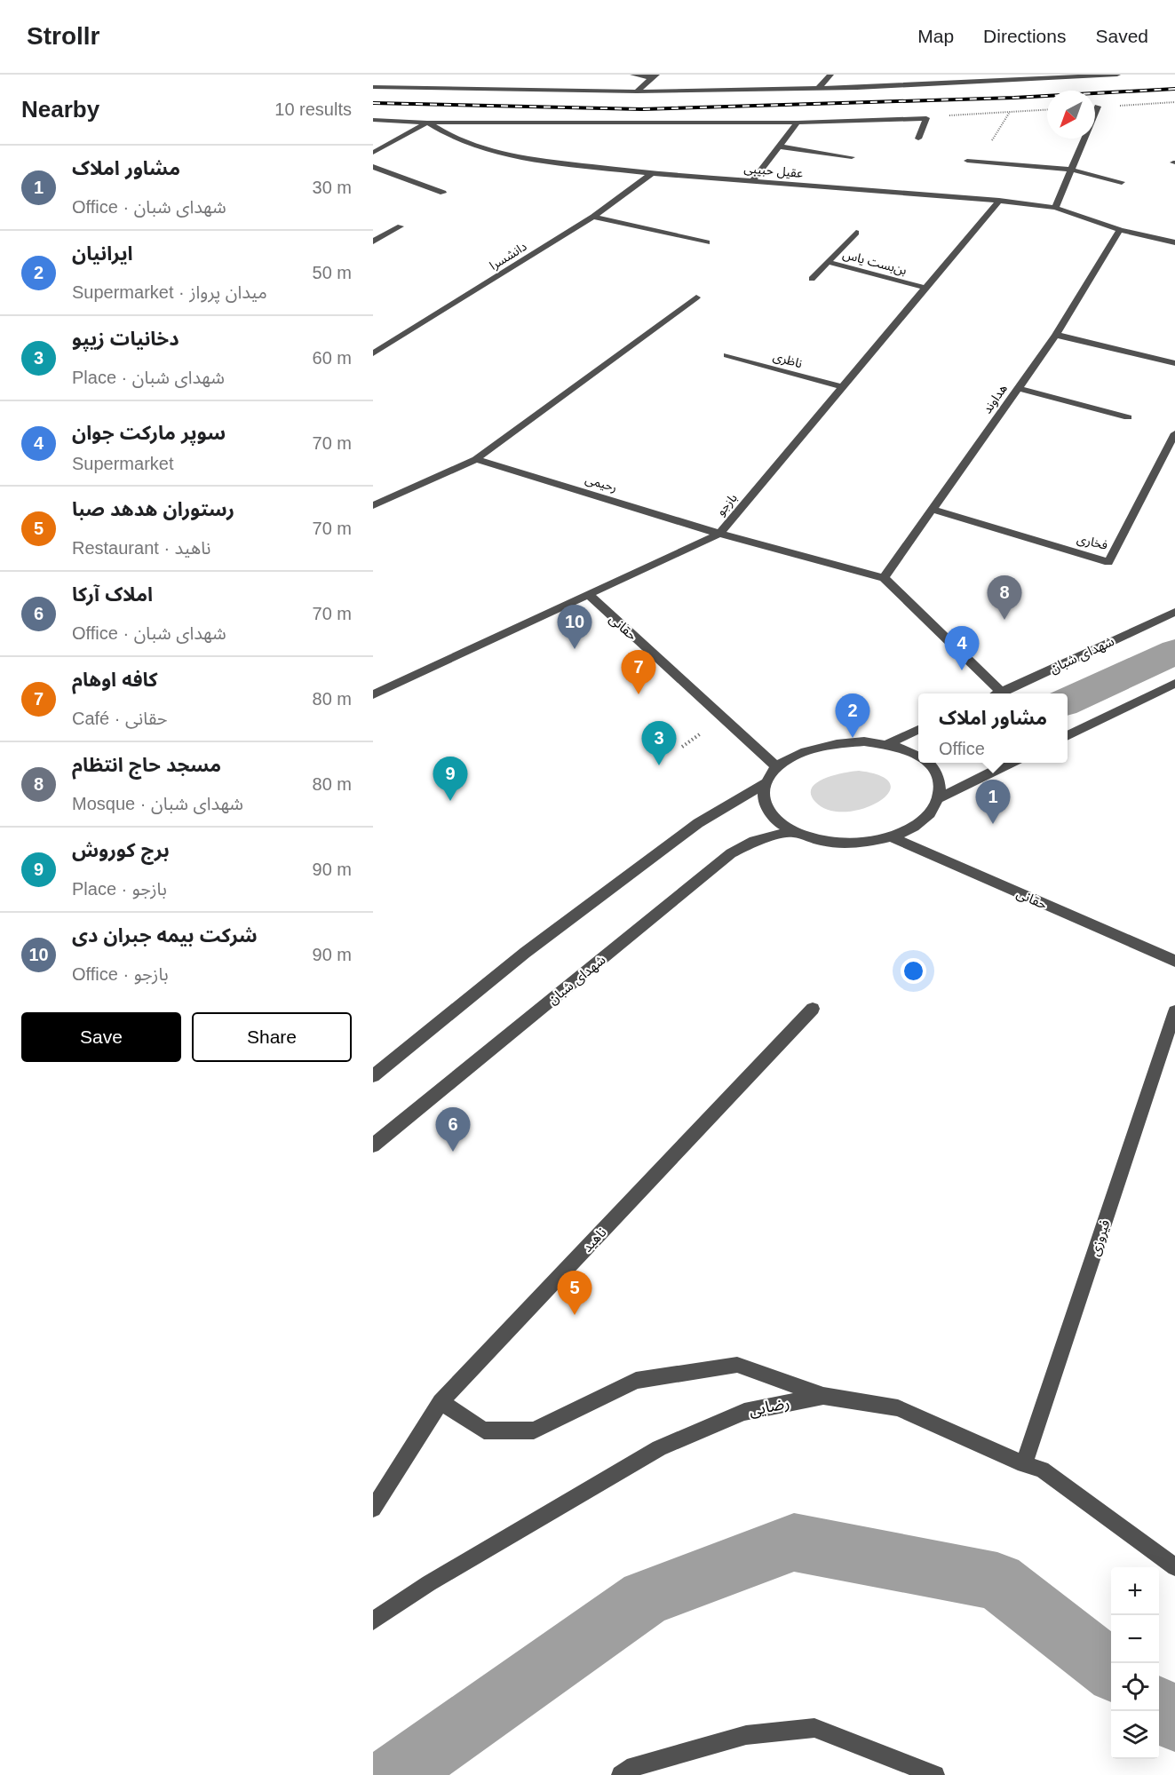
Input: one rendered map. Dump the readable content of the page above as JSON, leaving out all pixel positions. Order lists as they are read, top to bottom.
{
  "streets": {
    "street": [
      "عقیل حبیبی",
      "دانشسرا",
      "بن‌بست یاس",
      "ناظری",
      "هداوند",
      "رحیمی",
      "بازجو",
      "فخاری",
      "حقانی",
      "شهدای شبان",
      "فیروزی",
      "ناهید",
      "رضایی"
    ]
  },
  "crossings": [
    ["عقیل حبیبی", "دانشسرا"],
    ["عقیل حبیبی", "هداوند"],
    ["عقیل حبیبی", "بازجو"],
    ["بن‌بست یاس", "بازجو"],
    ["ناظری", "بازجو"],
    ["هداوند", "رحیمی"],
    ["هداوند", "فخاری"],
    ["رحیمی", "بازجو"],
    ["بازجو", "حقانی"],
    ["فیروزی", "رضایی"]
  ],
  "north": "bottom left",
  "page": {
    "header": "Strollr",
    "nav": ["Map", "Directions", "Saved"],
    "heading": ["Nearby", "10 results"],
    "list": [
      {
        "mark": "1",
        "name": "مشاور املاک",
        "note": "Office · شهدای شبان",
        "value": "30 m"
      },
      {
        "mark": "2",
        "name": "ایرانیان",
        "note": "Supermarket · میدان پرواز",
        "value": "50 m"
      },
      {
        "mark": "3",
        "name": "دخانیات زیپو",
        "note": "Place · شهدای شبان",
        "value": "60 m"
      },
      {
        "mark": "4",
        "name": "سوپر مارکت جوان",
        "note": "Supermarket",
        "value": "70 m"
      },
      {
        "mark": "5",
        "name": "رستوران هدهد صبا",
        "note": "Restaurant · ناهید",
        "value": "70 m"
      },
      {
        "mark": "6",
        "name": "املاک آرکا",
        "note": "Office · شهدای شبان",
        "value": "70 m"
      },
      {
        "mark": "7",
        "name": "کافه اوهام",
        "note": "Café · حقانی",
        "value": "80 m"
      },
      {
        "mark": "8",
        "name": "مسجد حاج انتظام",
        "note": "Mosque · شهدای شبان",
        "value": "80 m"
      },
      {
        "mark": "9",
        "name": "برج کوروش",
        "note": "Place · بازجو",
        "value": "90 m"
      },
      {
        "mark": "10",
        "name": "شرکت بیمه جبران دی",
        "note": "Office · بازجو",
        "value": "90 m"
      }
    ],
    "pins": [
      "8",
      "10",
      "4",
      "7",
      "2",
      "3",
      "9",
      "1",
      "6",
      "5"
    ],
    "popup": ["مشاور املاک", "Office"],
    "buttons": ["Save", "Share"],
    "map_buttons": ["+", "−"]
  }
}
